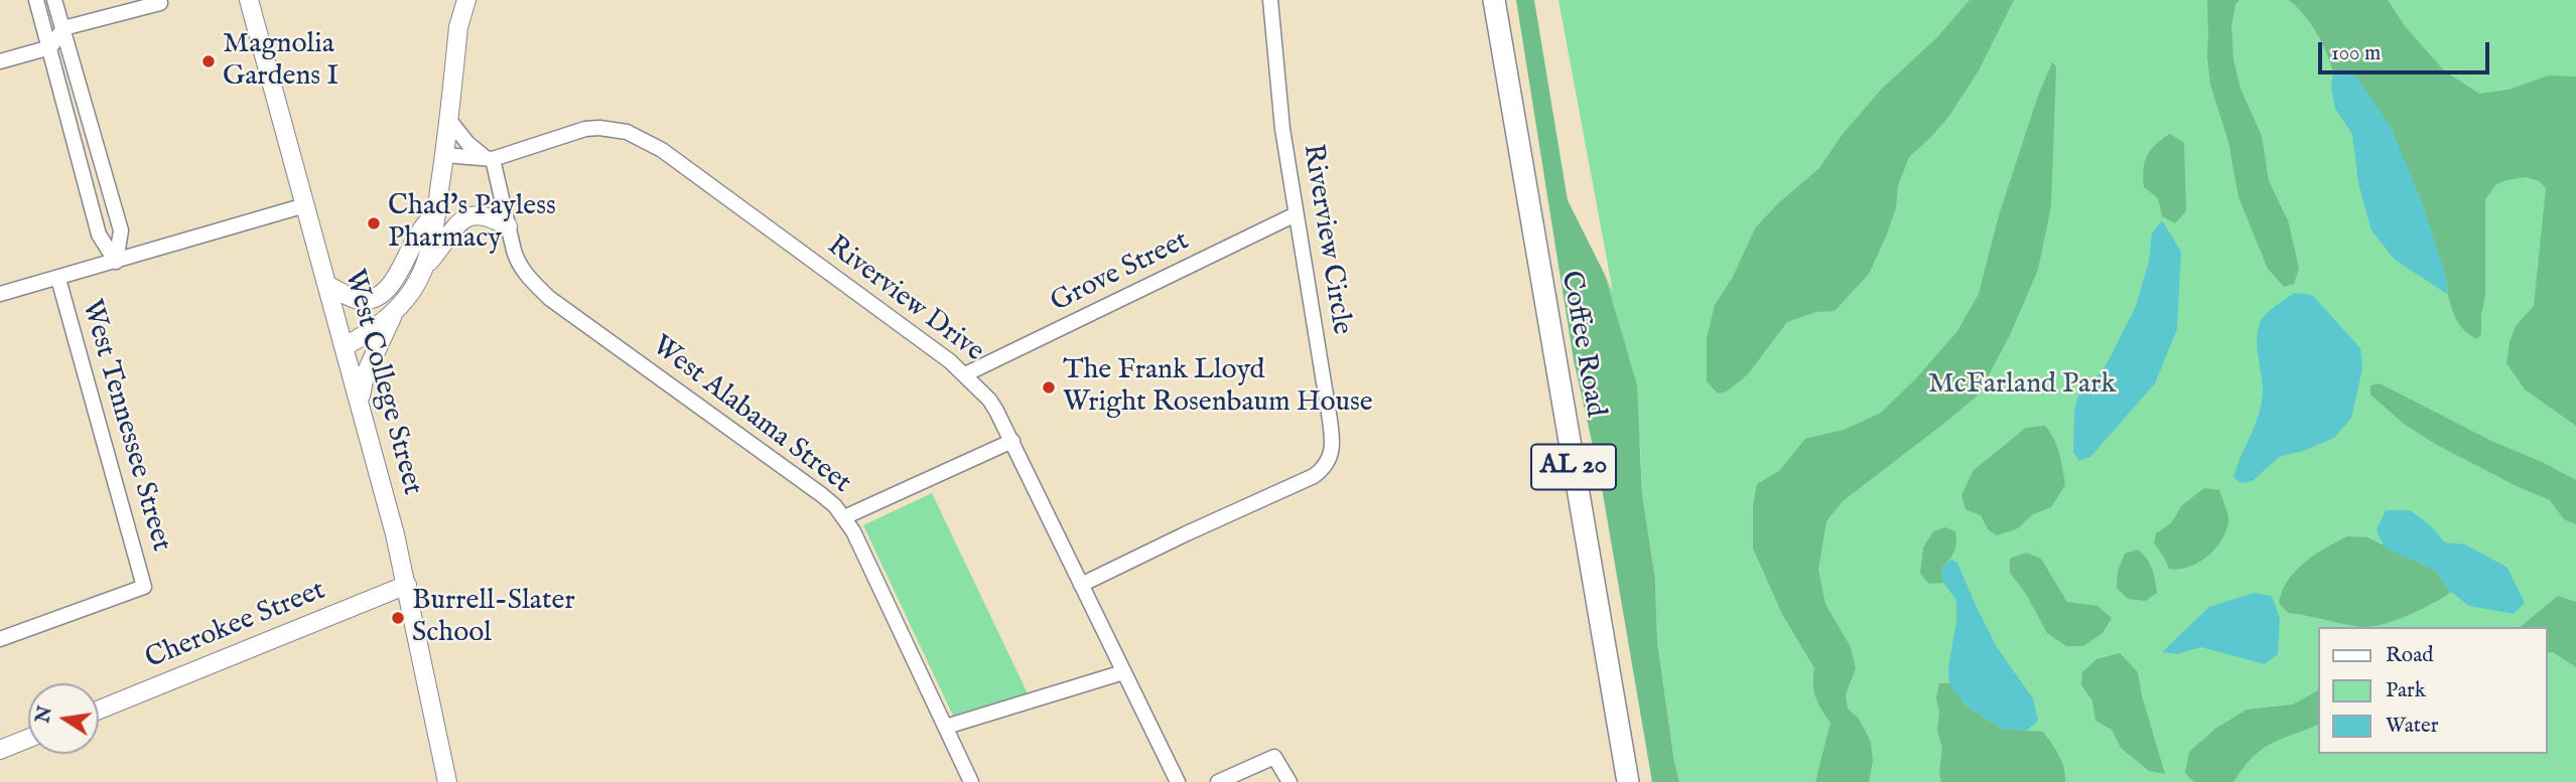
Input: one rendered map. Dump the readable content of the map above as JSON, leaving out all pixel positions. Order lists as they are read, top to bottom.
{
  "streets": {
    "main road": ["Coffee Road", "AL 20"],
    "street": [
      "Riverview Circle",
      "Grove Street",
      "Riverview Drive",
      "West College Street",
      "West Alabama Street",
      "West Tennessee Street",
      "Cherokee Street"
    ]
  },
  "crossings": [
    ["Riverview Circle", "Grove Street"],
    ["Riverview Circle", "Riverview Drive"],
    ["Grove Street", "Riverview Drive"],
    ["Riverview Drive", "West Alabama Street"],
    ["West College Street", "Cherokee Street"]
  ],
  "parks": ["McFarland Park"],
  "places": [
    "Magnolia Gardens I",
    "Chad's Payless Pharmacy",
    "The Frank Lloyd Wright Rosenbaum House",
    "Burrell-Slater School"
  ],
  "legend": ["Road", "Park", "Water"],
  "scale_bar": "100 m",
  "north": "left"
}
